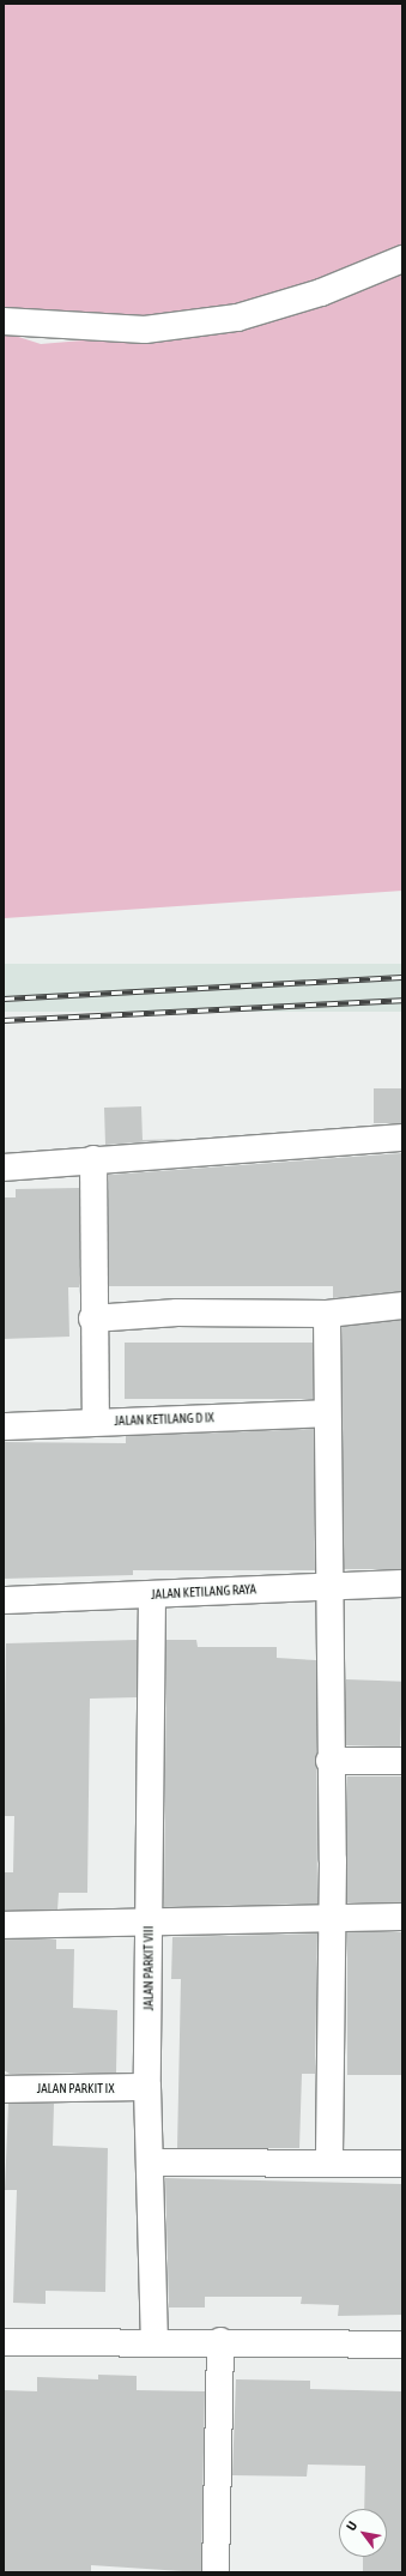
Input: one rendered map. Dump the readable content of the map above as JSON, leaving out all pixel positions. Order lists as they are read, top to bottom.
{
  "streets": {
    "street": [
      "JALAN KETILANG D IX",
      "JALAN KETILANG RAYA",
      "JALAN PARKIT VIII",
      "JALAN PARKIT IX"
    ]
  },
  "crossings": [
    ["JALAN KETILANG RAYA", "JALAN PARKIT VIII"],
    ["JALAN PARKIT VIII", "JALAN PARKIT IX"]
  ],
  "north": "top left"
}
